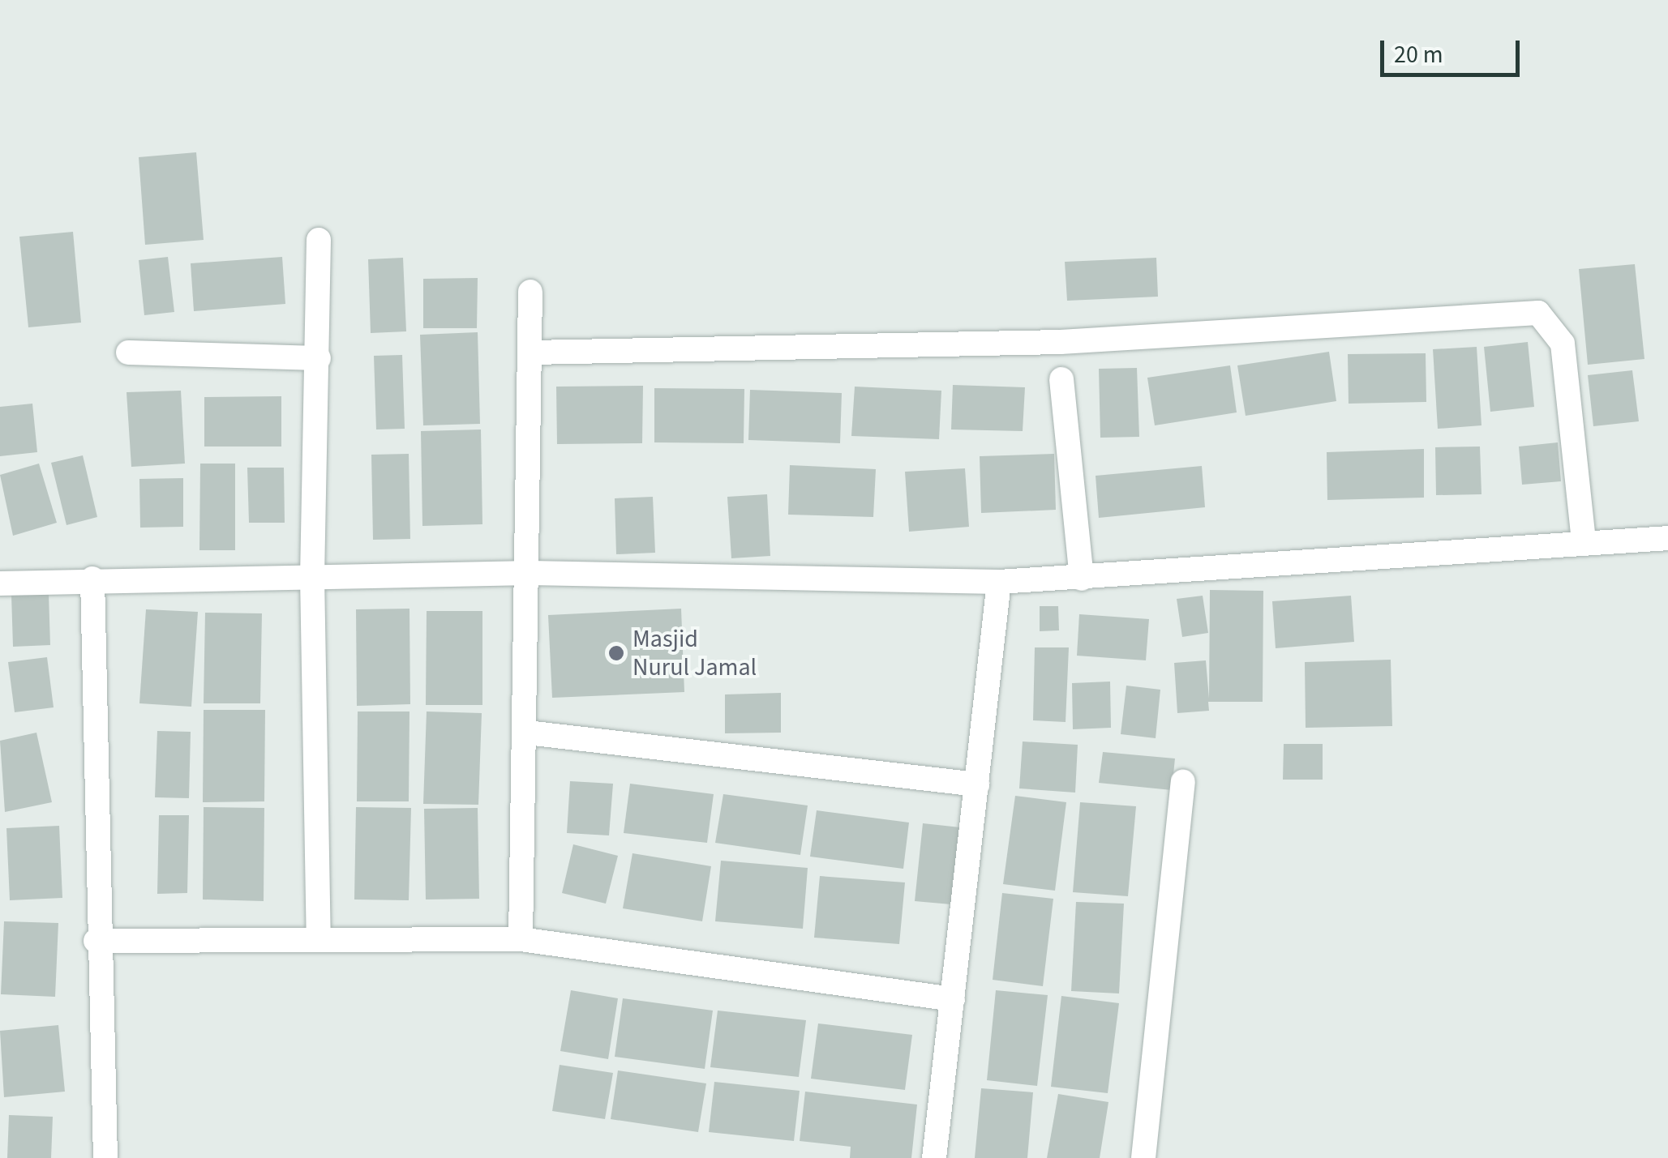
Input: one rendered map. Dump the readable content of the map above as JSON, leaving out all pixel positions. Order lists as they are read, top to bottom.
{
  "places": ["Masjid Nurul Jamal"],
  "scale_bar": "20 m"
}
